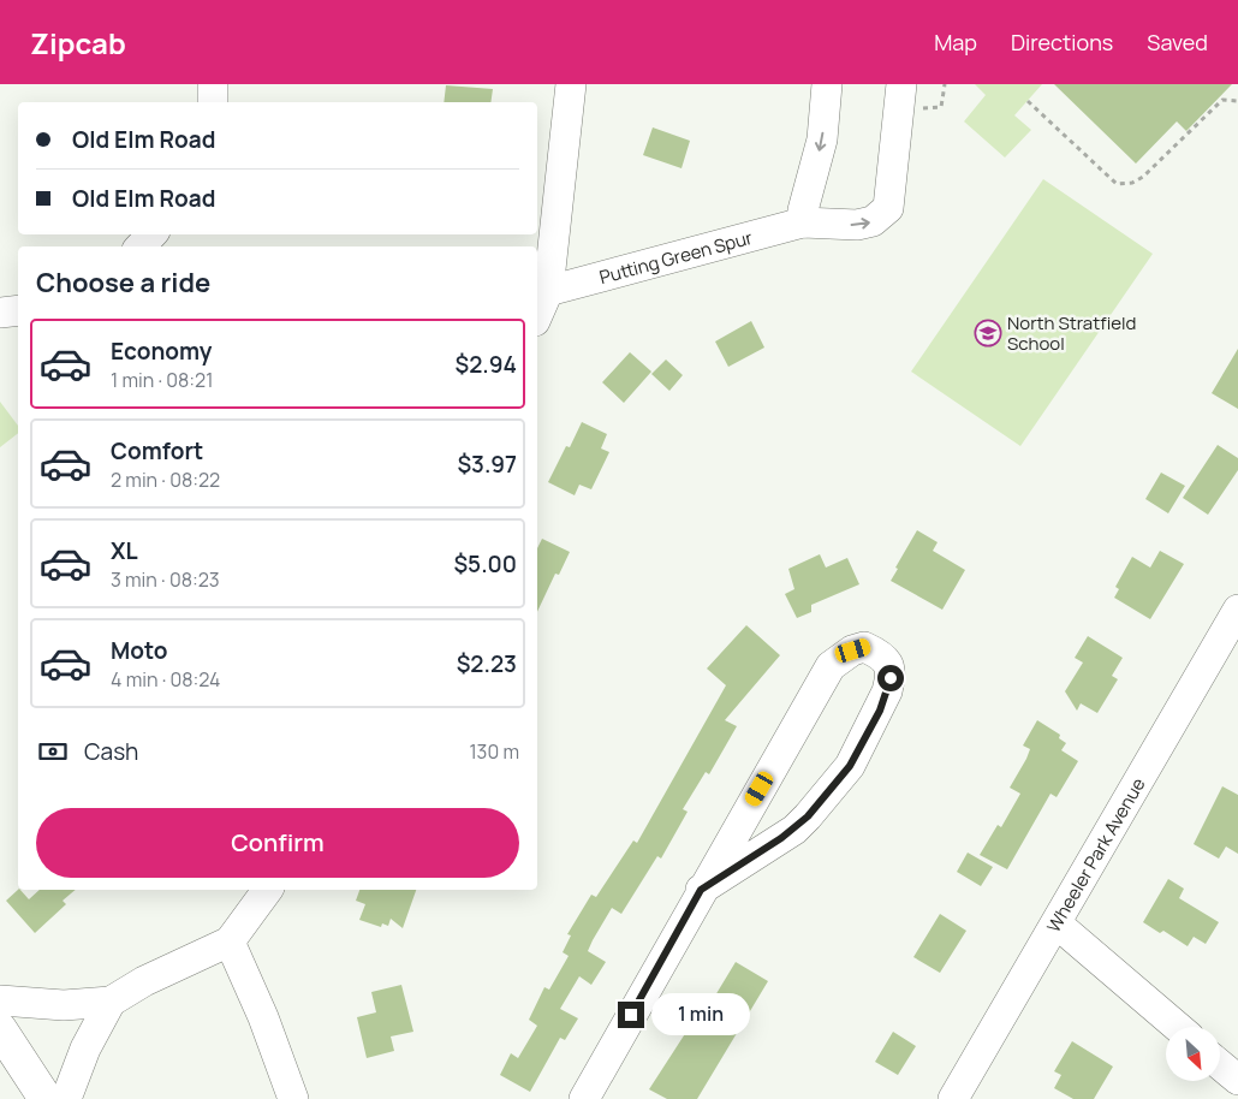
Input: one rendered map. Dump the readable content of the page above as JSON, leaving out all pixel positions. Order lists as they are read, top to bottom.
{
  "streets": {
    "street": ["Putting Green Spur", "Wheeler Park Avenue"]
  },
  "places": {
    "school or university": ["North Stratfield School"]
  },
  "north": "bottom right",
  "page": {
    "header": "Zipcab",
    "nav": ["Map", "Directions", "Saved"],
    "banner": ["Old Elm Road", "Old Elm Road"],
    "heading": "Choose a ride",
    "list": [
      {
        "name": "Economy",
        "note": "1 min · 08:21",
        "value": "$2.94"
      },
      {
        "name": "Comfort",
        "note": "2 min · 08:22",
        "value": "$3.97"
      },
      {
        "name": "XL",
        "note": "3 min · 08:23",
        "value": "$5.00"
      },
      {
        "name": "Moto",
        "note": "4 min · 08:24",
        "value": "$2.23"
      }
    ],
    "pay": ["Cash", "130 m"],
    "buttons": "Confirm",
    "bubble": "1 min"
  }
}
